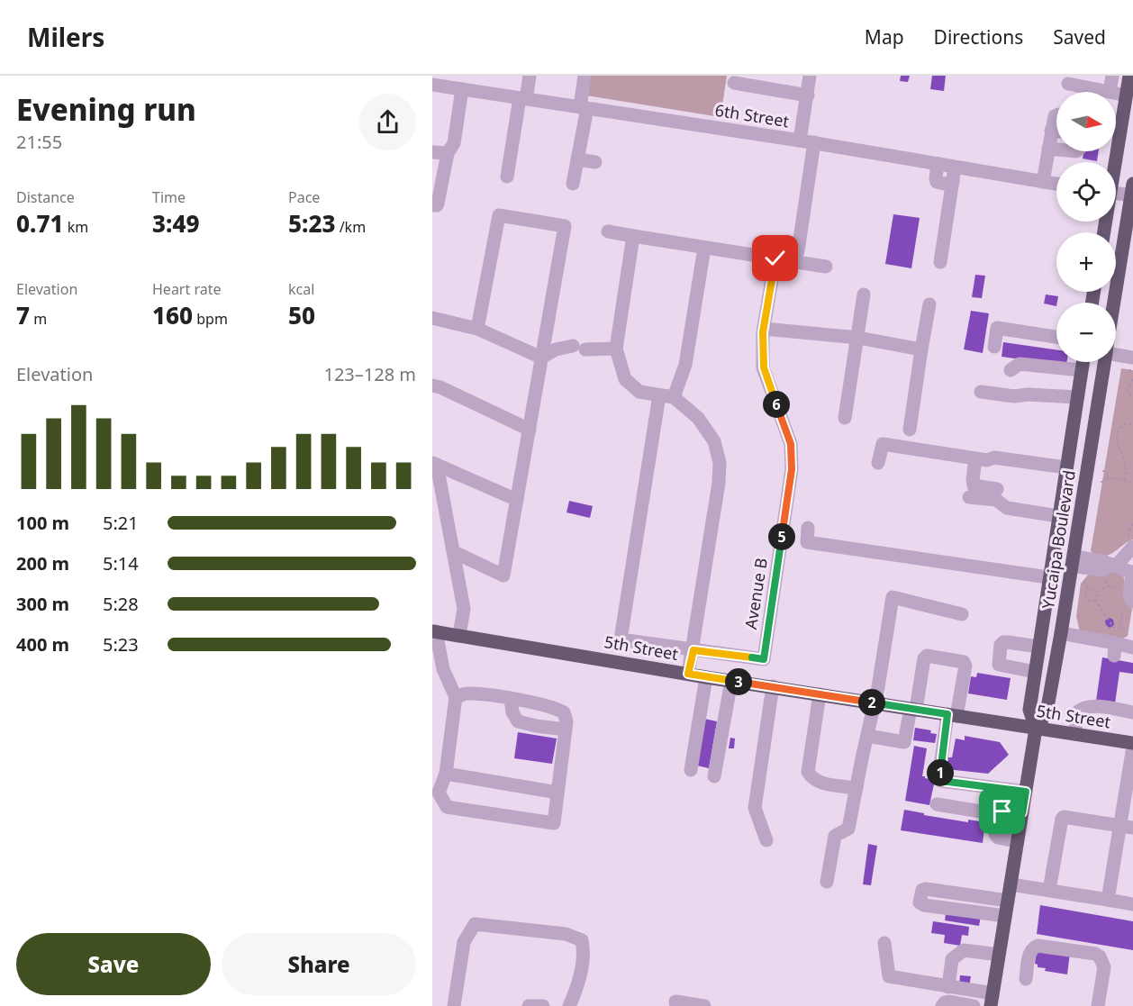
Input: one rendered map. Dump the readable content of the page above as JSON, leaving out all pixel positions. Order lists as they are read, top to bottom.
{
  "streets": {
    "main road": ["Yucaipa Boulevard", "5th Street"],
    "street": ["6th Street", "Avenue B"]
  },
  "crossings": [
    ["Yucaipa Boulevard", "5th Street"]
  ],
  "north": "right",
  "page": {
    "header": "Milers",
    "nav": ["Map", "Directions", "Saved"],
    "heading": ["Evening run", "21:55"],
    "map_buttons": ["+", "−"],
    "stats": [
      ["Distance", "0.71 km"],
      ["Time", "3:49"],
      ["Pace", "5:23 /km"],
      ["Elevation", "7 m"],
      ["Heart rate", "160 bpm"],
      ["kcal", "50"]
    ],
    "chart": ["Elevation", "123–128 m"],
    "pins": [
      "6",
      "5",
      "3",
      "2",
      "1"
    ],
    "list": [
      {
        "name": "100 m",
        "note": "5:21"
      },
      {
        "name": "200 m",
        "note": "5:14"
      },
      {
        "name": "300 m",
        "note": "5:28"
      },
      {
        "name": "400 m",
        "note": "5:23"
      }
    ],
    "buttons": ["Save", "Share"]
  }
}
